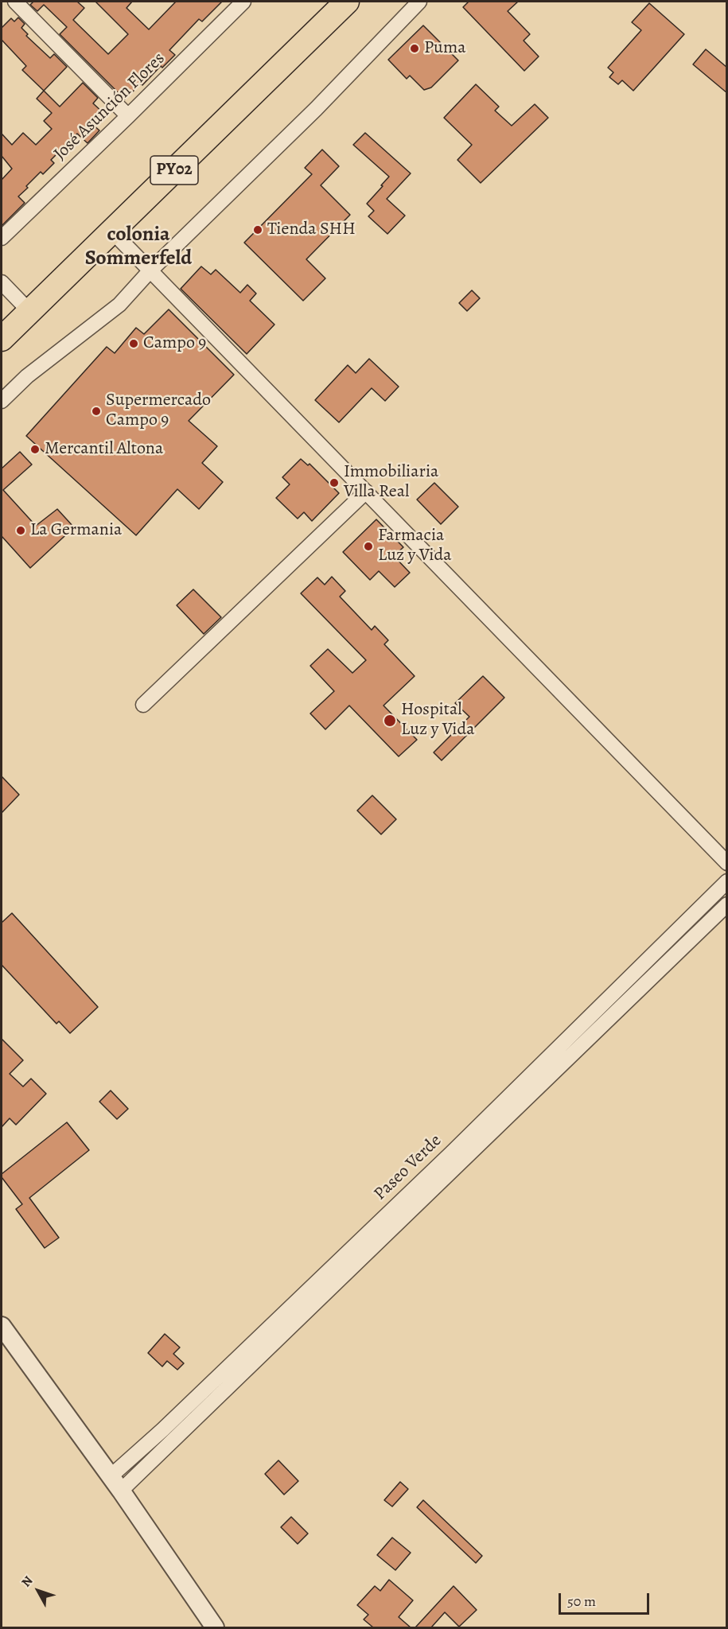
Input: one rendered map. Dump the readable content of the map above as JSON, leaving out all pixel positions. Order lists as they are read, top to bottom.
{
  "streets": {
    "highway": ["PY02"],
    "street": ["José Asunción Flores", "Paseo Verde"]
  },
  "districts": ["colonia Sommerfeld"],
  "places": [
    "Puma",
    "Tienda SHH",
    "Campo 9",
    "Supermercado Campo 9",
    "Mercantil Altona",
    "Immobiliaria Villa Real",
    "La Germania",
    "Farmacia Luz y Vida",
    "Hospital Luz y Vida"
  ],
  "scale_bar": "50 m",
  "north": "top left"
}
